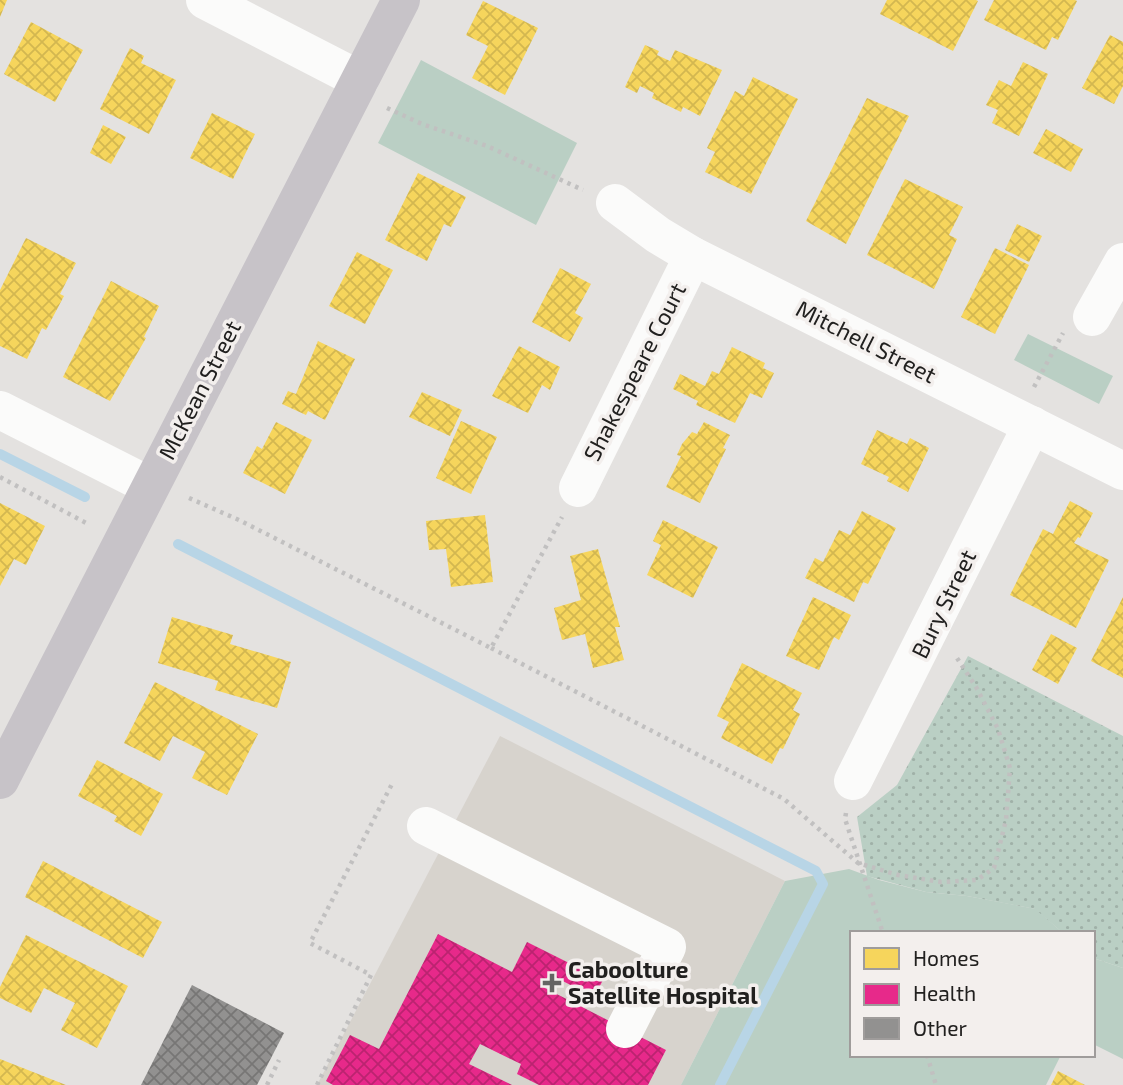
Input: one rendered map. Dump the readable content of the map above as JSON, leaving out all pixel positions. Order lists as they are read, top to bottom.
{
  "streets": {
    "main road": ["McKean Street"],
    "street": ["Mitchell Street", "Shakespeare Court", "Bury Street"]
  },
  "crossings": [
    ["Mitchell Street", "Shakespeare Court"],
    ["Mitchell Street", "Bury Street"]
  ],
  "places": {
    "health": ["Caboolture Satellite Hospital"]
  },
  "legend": ["Homes", "Health", "Other"]
}
